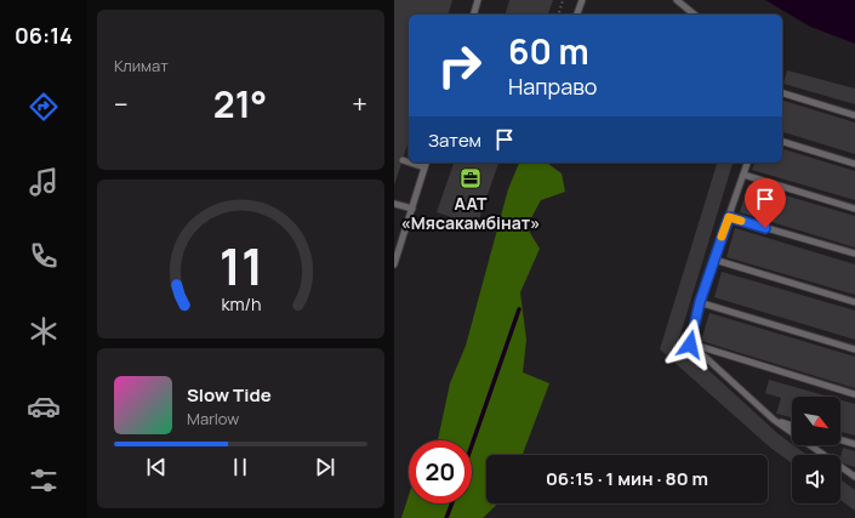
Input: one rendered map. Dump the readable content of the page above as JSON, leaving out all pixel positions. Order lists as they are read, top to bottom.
{
  "places": {
    "office": ["ААТ «Мясакамбінат»"]
  },
  "north": "bottom right",
  "page": {
    "tabs": "06:14",
    "tile": "Климат",
    "turn": ["60 m", "Направо"],
    "heat": ["−", "21°", "+"],
    "then": "Затем",
    "song": ["Slow Tide", "Marlow"],
    "limit": "20",
    "trip": "06:15 · 1 мин · 80 m",
    "gauge": ["11", "km/h"]
  }
}
